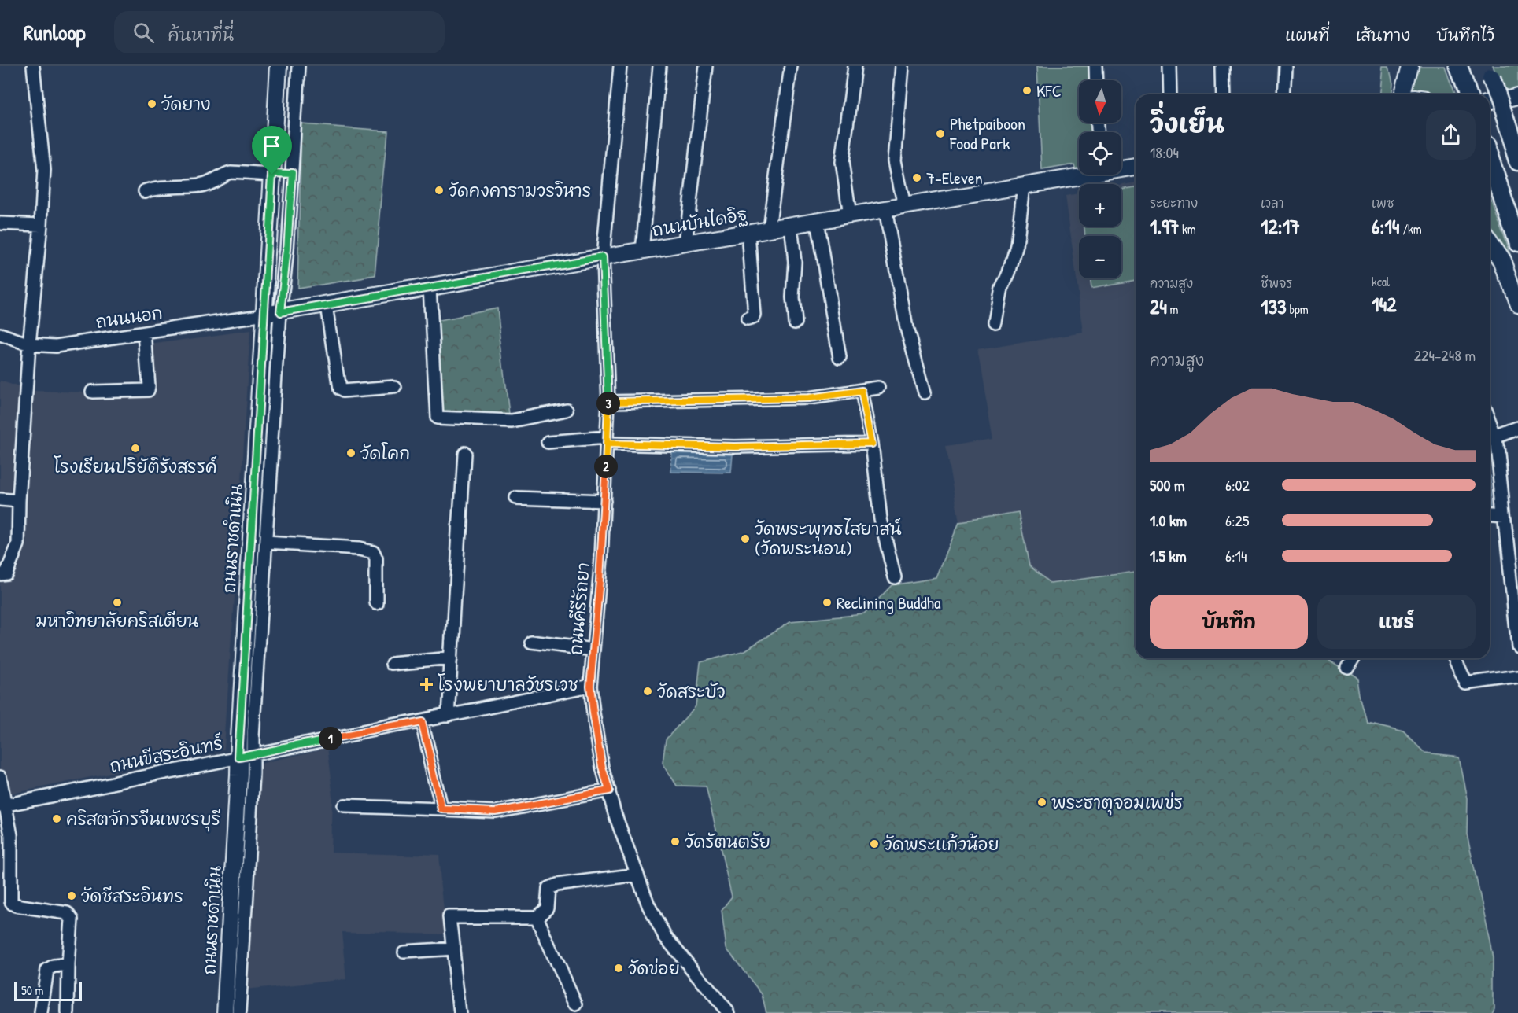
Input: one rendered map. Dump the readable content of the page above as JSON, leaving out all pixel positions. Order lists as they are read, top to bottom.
{
  "streets": {
    "main road": ["ถนนบันไดอิฐ", "ถนนราชดำเนิน"],
    "street": ["ถนนนอก", "ถนนคีรีรัถยา", "ถนนขีสระอินทร์"]
  },
  "crossings": [
    ["ถนนบันไดอิฐ", "ถนนนอก"],
    ["ถนนบันไดอิฐ", "ถนนราชดำเนิน"],
    ["ถนนบันไดอิฐ", "ถนนคีรีรัถยา"],
    ["ถนนนอก", "ถนนราชดำเนิน"],
    ["ถนนราชดำเนิน", "ถนนขีสระอินทร์"],
    ["ถนนคีรีรัถยา", "ถนนขีสระอินทร์"]
  ],
  "places": {
    "other": [
      "KFC",
      "วัดยาง",
      "Phetpaiboon Food Park",
      "7-Eleven",
      "วัดคงคารามวรวิหาร",
      "โรงเรียนปริยัติรังสรรค์",
      "วัดโคก",
      "วัดพระพุทธไสยาสน์ (วัดพระนอน)",
      "มหาวิทยาลัยคริสเตียน",
      "Reclining Buddha",
      "วัดสระบัว",
      "พระธาตุจอมเพข่ร",
      "คริสตจักรจีนเพชรบุรี",
      "วัดรัตนตรัย",
      "วัดพระแก้วน้อย",
      "วัดชีสระอินทร",
      "วัดข่อย"
    ],
    "health": ["โรงพยาบาลวัชรเวช"]
  },
  "scale_bar": "50 m",
  "north": "bottom",
  "page": {
    "header": "Runloop",
    "search": "ค้นหาที่นี่",
    "nav": ["แผนที่", "เส้นทาง", "บันทึกไว้"],
    "map_buttons": ["+", "−"],
    "heading": ["วิ่งเย็น", "18:04"],
    "stats": [
      ["ระยะทาง", "1.97 km"],
      ["เวลา", "12:17"],
      ["เพซ", "6:14 /km"],
      ["ความสูง", "24 m"],
      ["ชีพจร", "133 bpm"],
      ["kcal", "142"]
    ],
    "chart": ["ความสูง", "224–248 m"],
    "pins": ["3", "2", "1"],
    "list": [
      {
        "name": "500 m",
        "note": "6:02"
      },
      {
        "name": "1.0 km",
        "note": "6:25"
      },
      {
        "name": "1.5 km",
        "note": "6:14"
      }
    ],
    "buttons": ["บันทึก", "แชร์"],
    "scale": "50 m"
  }
}
